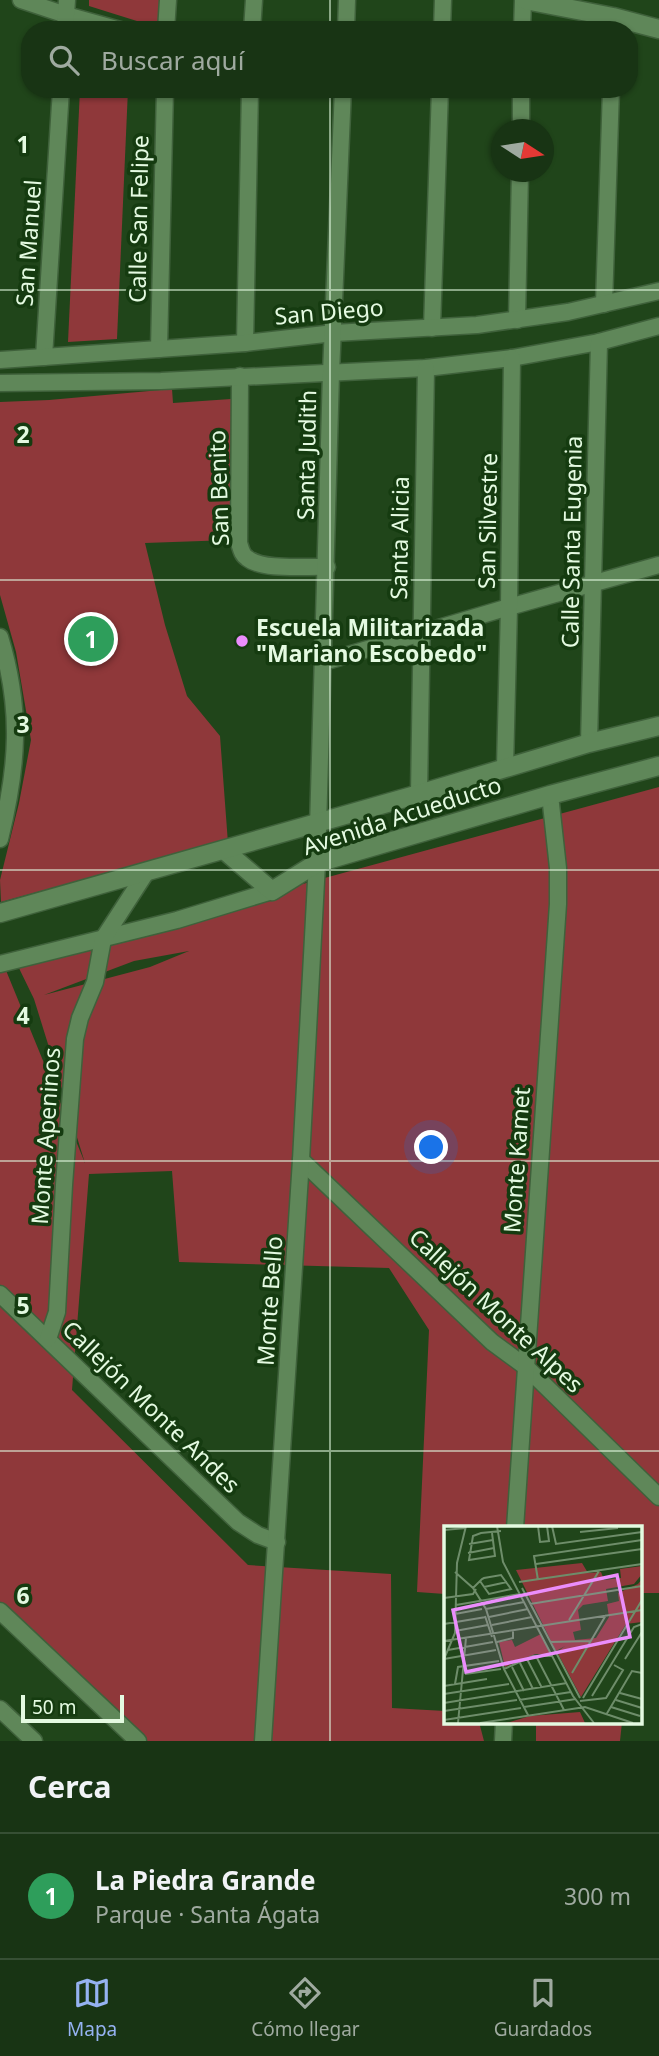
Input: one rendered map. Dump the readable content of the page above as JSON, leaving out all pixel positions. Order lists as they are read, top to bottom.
{
  "streets": {
    "street": [
      "Calle San Felipe",
      "San Manuel",
      "San Diego",
      "Santa Judith",
      "San Benito",
      "San Silvestre",
      "Santa Alicia",
      "Calle Santa Eugenia",
      "Avenida Acueducto",
      "Monte Apeninos",
      "Monte Kamet",
      "Monte Bello",
      "Callejón Monte Alpes",
      "Callejón Monte Andes"
    ]
  },
  "crossings": [
    ["Calle San Felipe", "San Diego"],
    ["San Manuel", "San Diego"],
    ["San Diego", "Santa Judith"],
    ["Santa Judith", "San Benito"],
    ["Santa Judith", "Avenida Acueducto"],
    ["Santa Judith", "Monte Bello"],
    ["San Silvestre", "Avenida Acueducto"],
    ["Santa Alicia", "Avenida Acueducto"],
    ["Calle Santa Eugenia", "Avenida Acueducto"],
    ["Avenida Acueducto", "Monte Apeninos"],
    ["Avenida Acueducto", "Monte Kamet"],
    ["Avenida Acueducto", "Monte Bello"],
    ["Monte Apeninos", "Callejón Monte Andes"],
    ["Monte Kamet", "Callejón Monte Alpes"],
    ["Monte Bello", "Callejón Monte Alpes"],
    ["Monte Bello", "Callejón Monte Andes"]
  ],
  "places": ["Escuela Militarizada \"Mariano Escobedo\""],
  "scale_bar": "50 m",
  "north": "right",
  "page": {
    "search": "Buscar aquí",
    "pins": "1",
    "scale": "50 m",
    "heading": "Cerca",
    "list": [
      {
        "mark": "1",
        "name": "La Piedra Grande",
        "note": "Parque · Santa Ágata",
        "value": "300 m"
      }
    ],
    "nav": ["Mapa", "Cómo llegar", "Guardados"]
  },
  "grid": {
    "rows": [
      "1",
      "2",
      "3",
      "4",
      "5",
      "6"
    ]
  }
}
